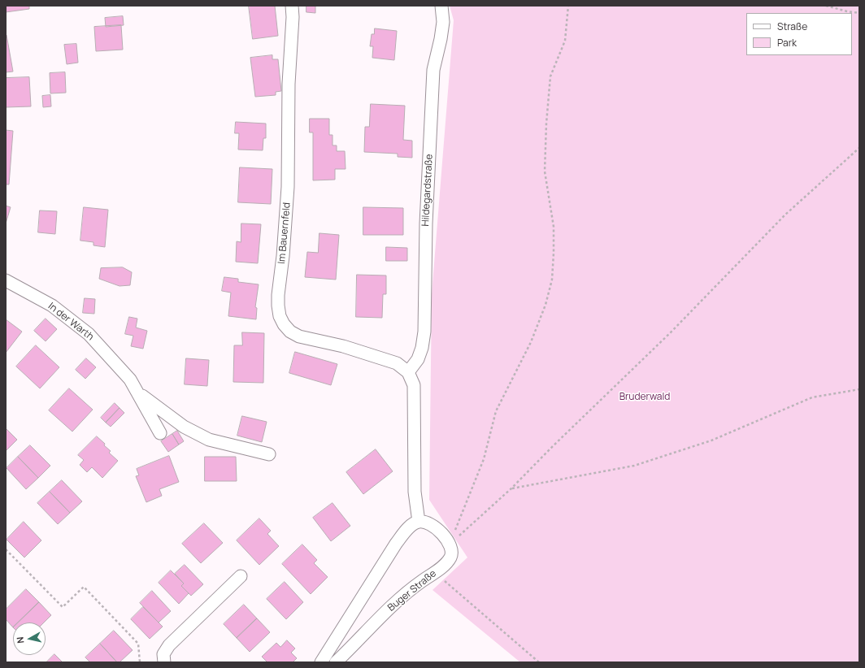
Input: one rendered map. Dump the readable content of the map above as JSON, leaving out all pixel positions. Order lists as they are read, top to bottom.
{
  "streets": {
    "street": [
      "Hildegardstraße",
      "Im Bauernfeld",
      "In der Warth",
      "Buger Straße"
    ]
  },
  "crossings": [
    ["Hildegardstraße", "Im Bauernfeld"]
  ],
  "parks": ["Bruderwald"],
  "legend": ["Straße", "Park"],
  "north": "left"
}
